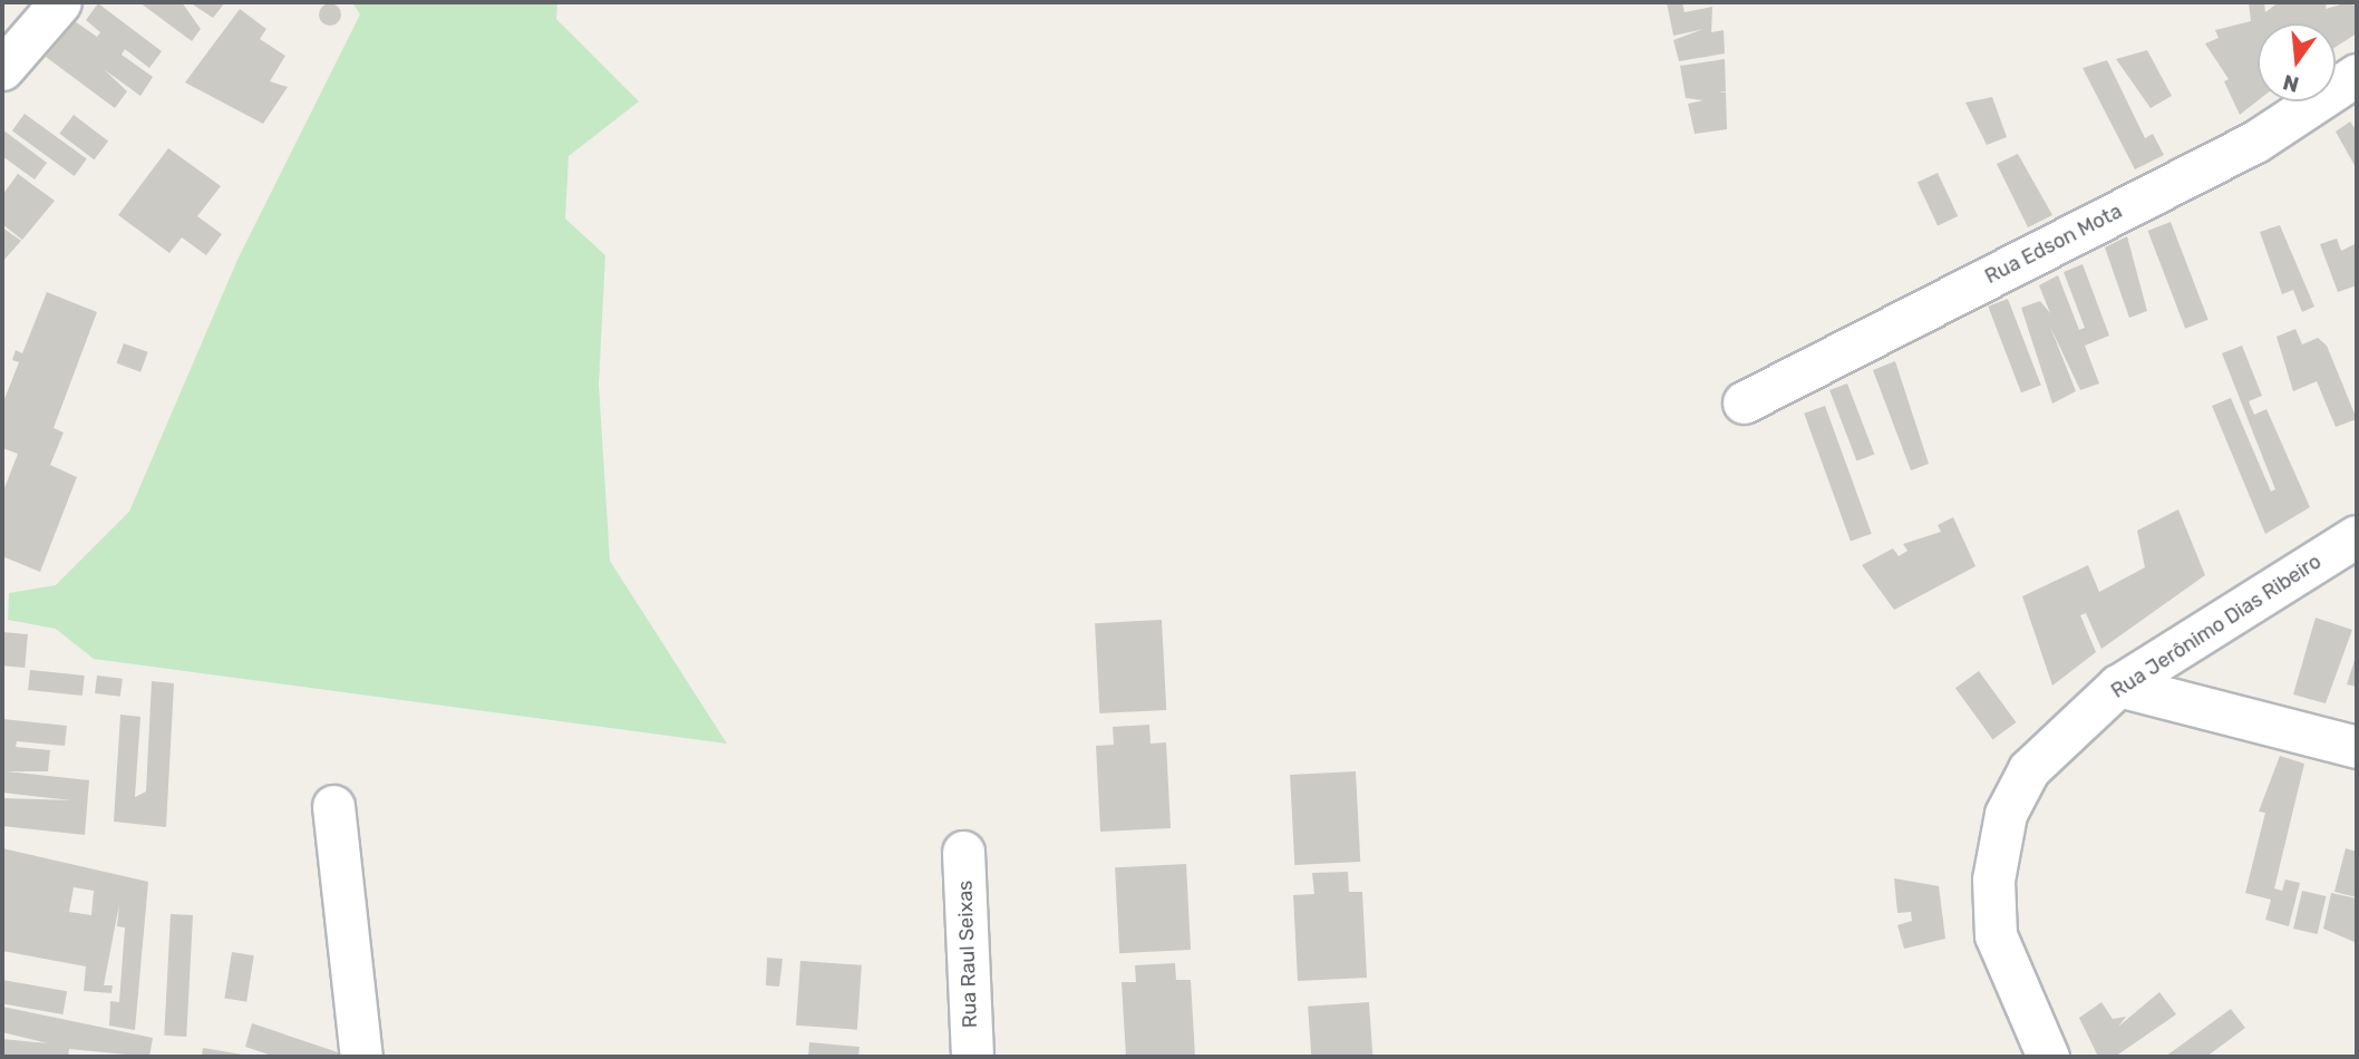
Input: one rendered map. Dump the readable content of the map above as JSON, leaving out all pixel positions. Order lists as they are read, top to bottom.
{
  "streets": {
    "street": ["Rua Edson Mota", "Rua Jerônimo Dias Ribeiro", "Rua Raul Seixas"]
  },
  "north": "bottom"
}
